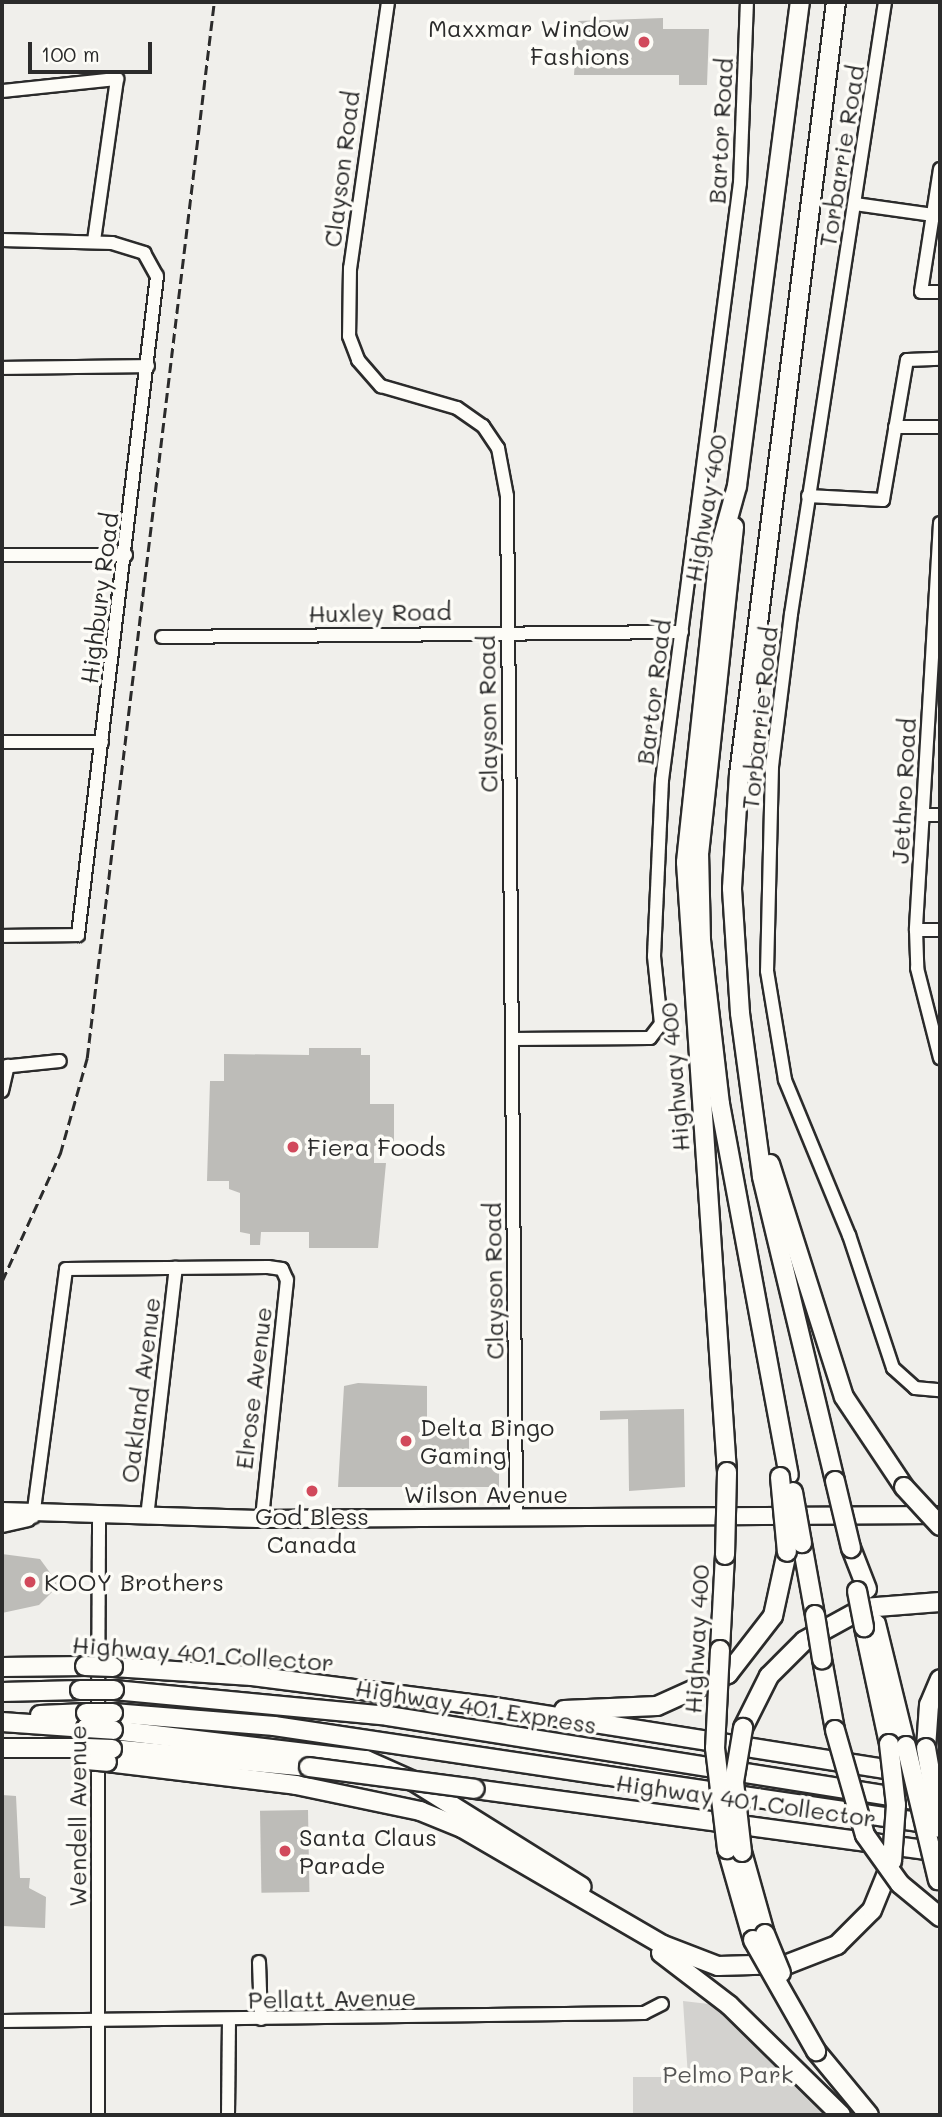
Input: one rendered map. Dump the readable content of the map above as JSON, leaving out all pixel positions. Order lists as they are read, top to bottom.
{
  "streets": {
    "highway": ["Highway 400", "Highway 401 Collector", "Highway 401 Express"],
    "main road": ["Wilson Avenue"],
    "street": [
      "Bartor Road",
      "Torbarrie Road",
      "Clayson Road",
      "Highbury Road",
      "Huxley Road",
      "Jethro Road",
      "Elrose Avenue",
      "Oakland Avenue",
      "Wendell Avenue",
      "Pellatt Avenue"
    ]
  },
  "crossings": [
    ["Bartor Road", "Clayson Road"],
    ["Bartor Road", "Huxley Road"],
    ["Clayson Road", "Huxley Road"],
    ["Clayson Road", "Wilson Avenue"],
    ["Elrose Avenue", "Oakland Avenue"],
    ["Elrose Avenue", "Wilson Avenue"],
    ["Oakland Avenue", "Wilson Avenue"],
    ["Wilson Avenue", "Wendell Avenue"],
    ["Wendell Avenue", "Pellatt Avenue"]
  ],
  "parks": ["Pelmo Park"],
  "places": [
    "Maxxmar Window Fashions",
    "Fiera Foods",
    "Delta Bingo Gaming",
    "God Bless Canada",
    "KOOY Brothers",
    "Santa Claus Parade"
  ],
  "scale_bar": "100 m"
}
